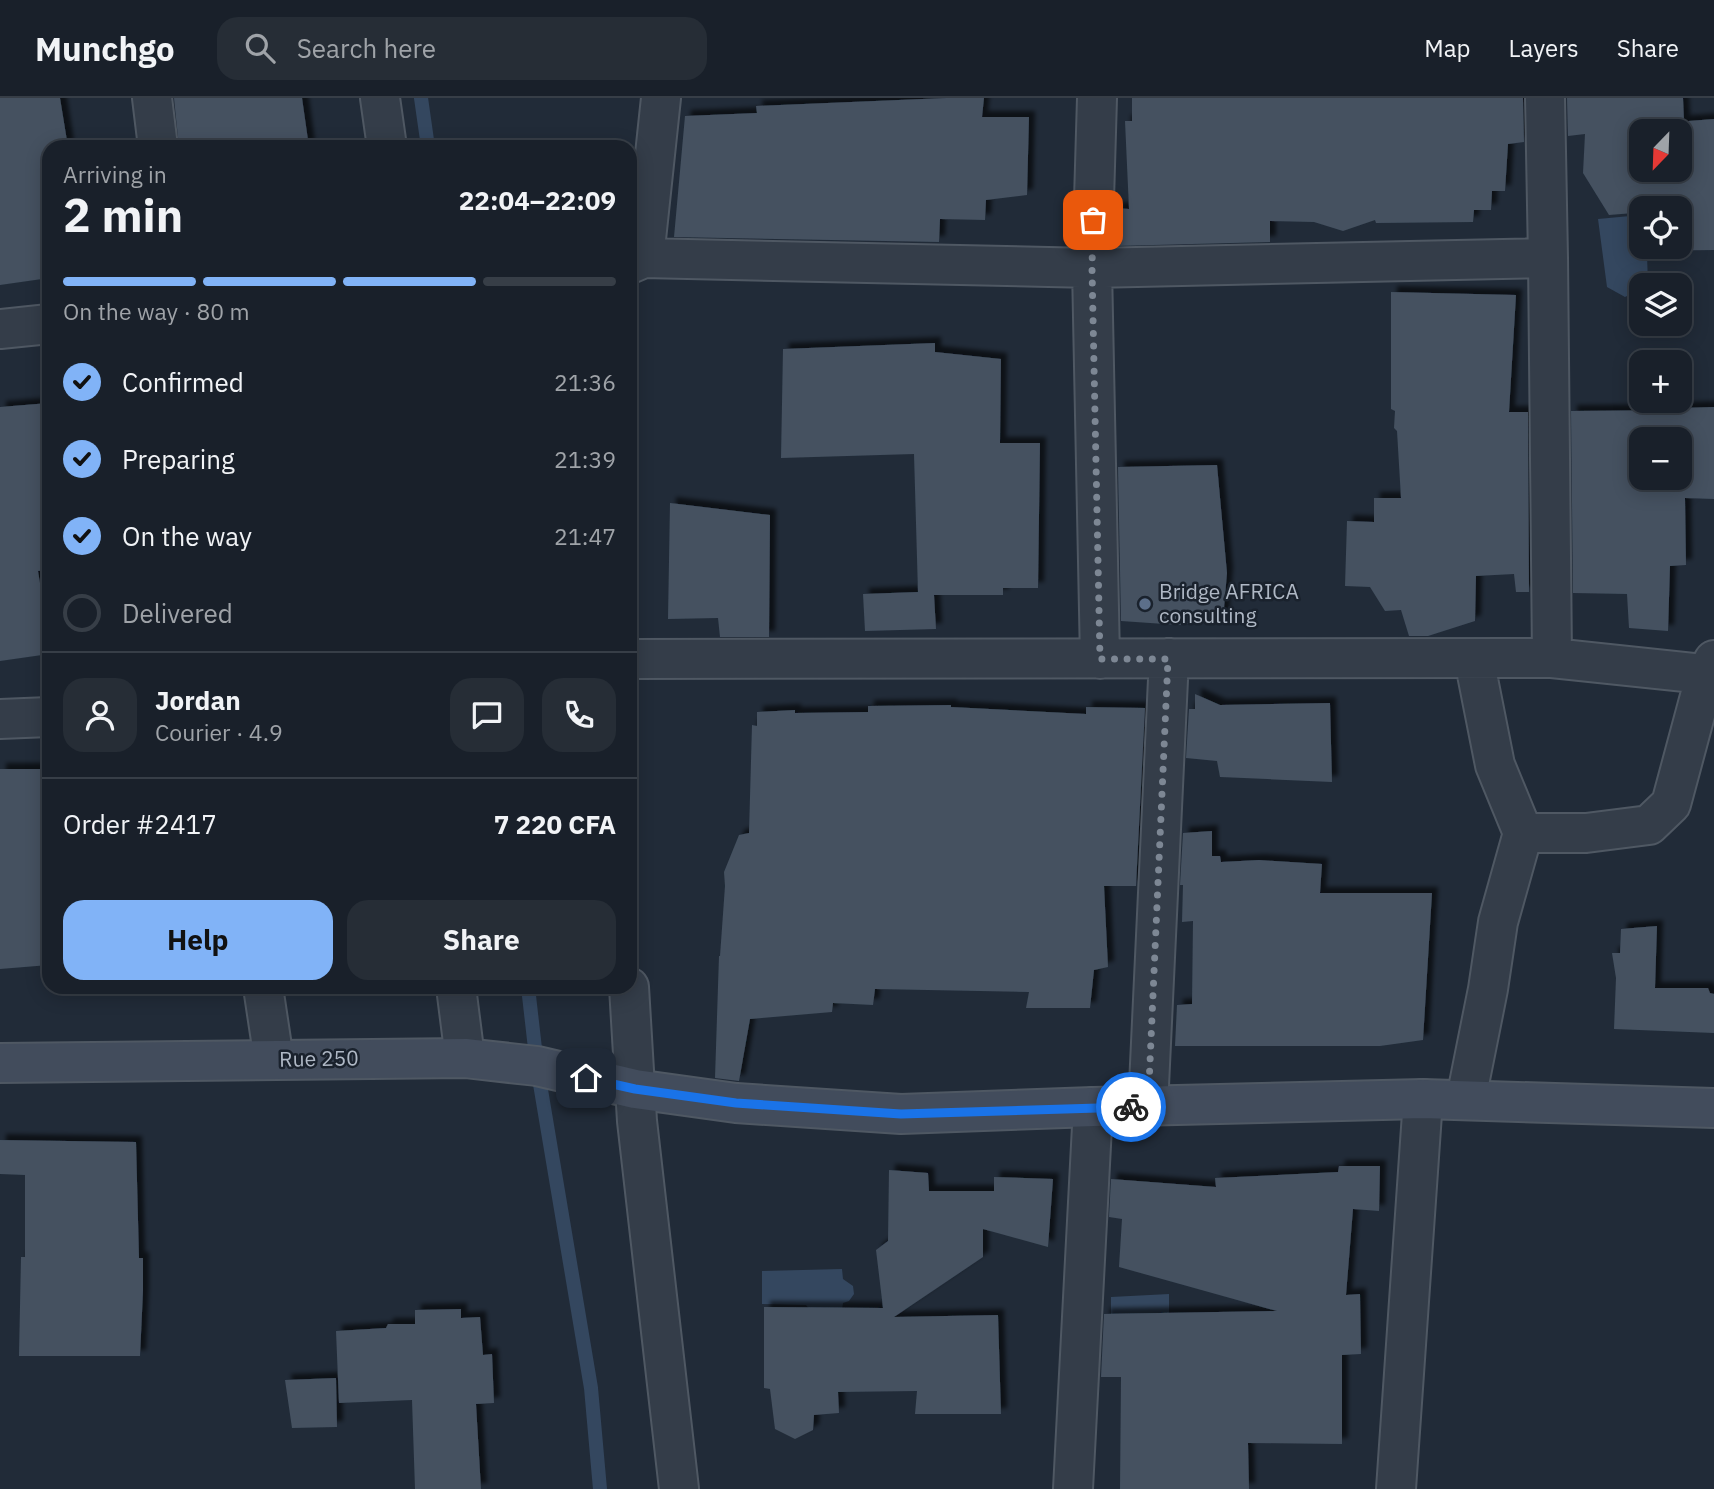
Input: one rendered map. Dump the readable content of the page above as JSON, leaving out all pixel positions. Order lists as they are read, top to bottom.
{
  "streets": {
    "street": ["Rue 250"]
  },
  "places": ["Bridge AFRICA consulting"],
  "north": "bottom left",
  "page": {
    "header": "Munchgo",
    "search": "Search here",
    "nav": ["Map", "Layers", "Share"],
    "map_buttons": ["+", "−"],
    "heading": ["2 min", "Arriving in", "22:04–22:09"],
    "panel": [
      "Jordan",
      "Courier · 4.9",
      "Order #2417",
      "7 220 CFA"
    ],
    "bar": "On the way · 80 m",
    "list": [
      ["Confirmed", "21:36"],
      ["Preparing", "21:39"],
      ["On the way", "21:47"],
      "Delivered"
    ],
    "buttons": ["Help", "Share"]
  }
}
